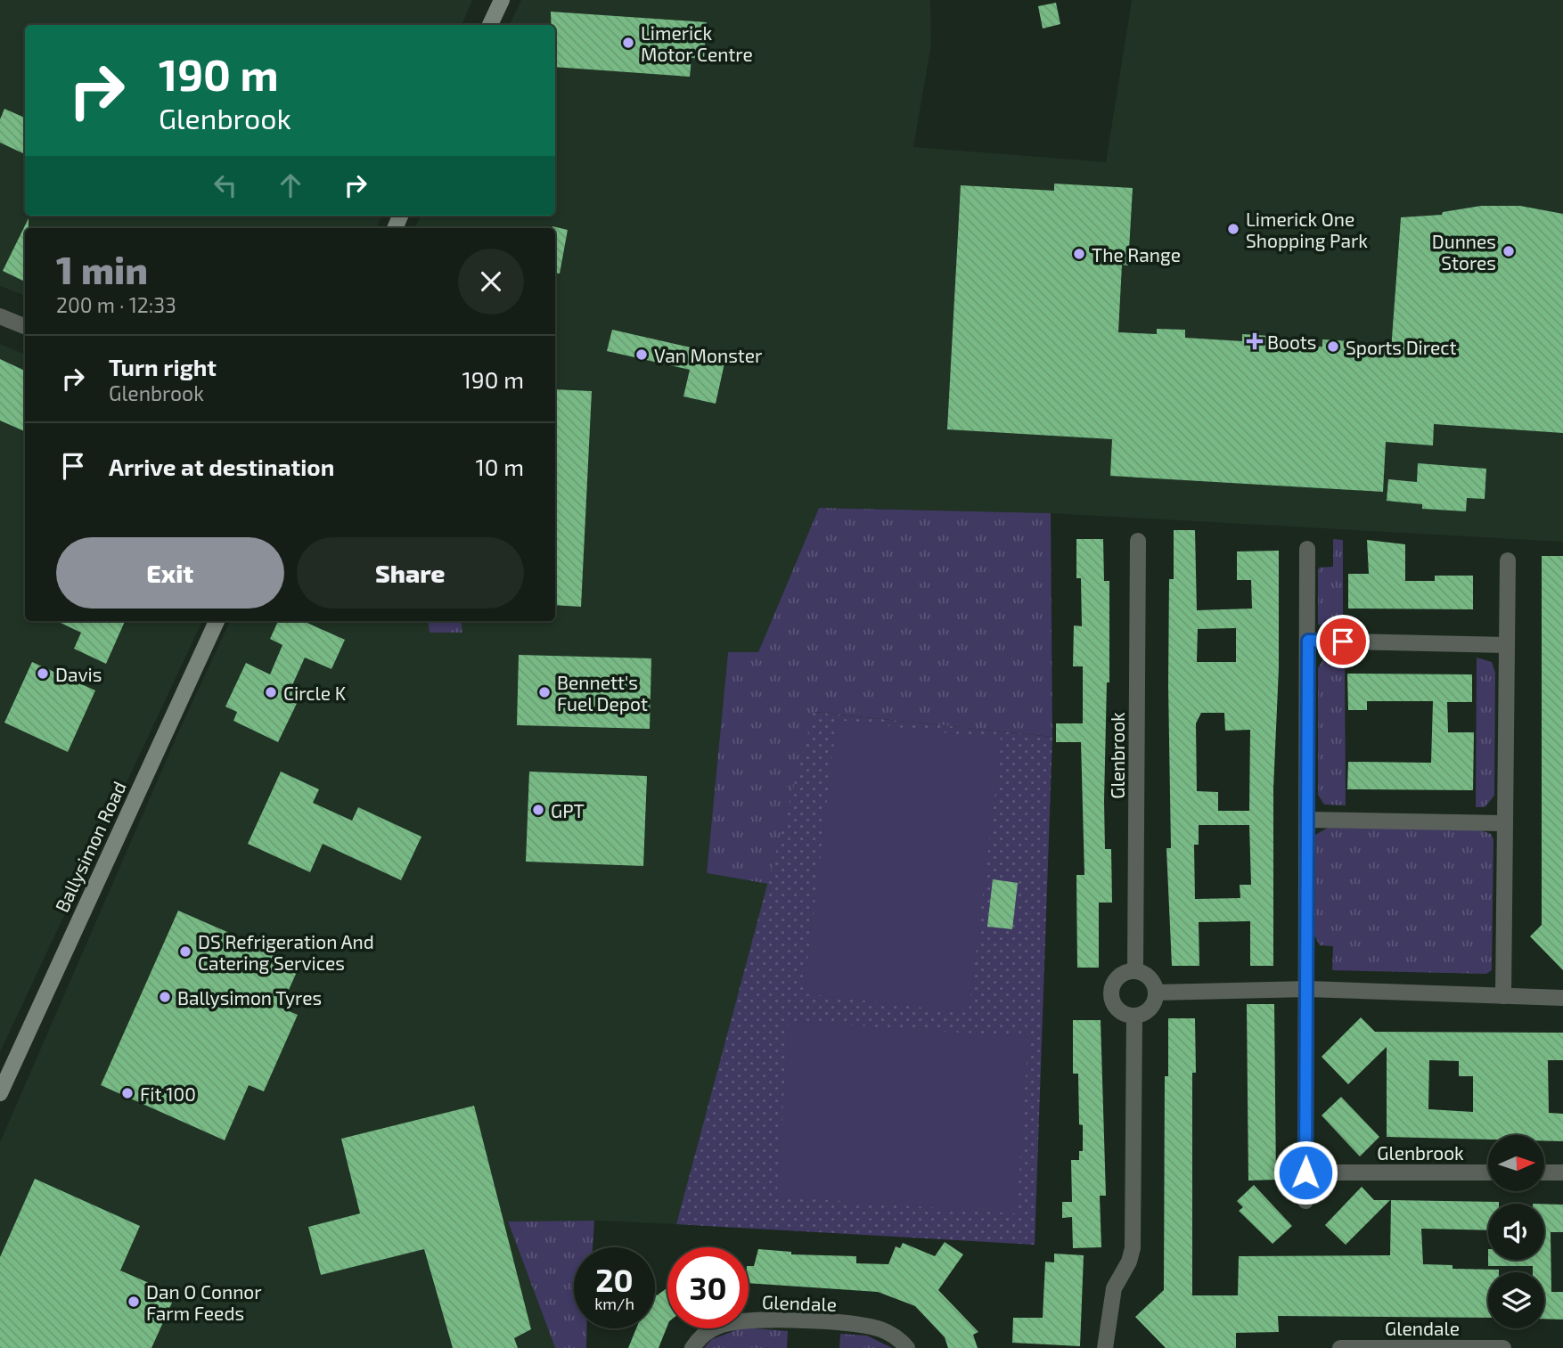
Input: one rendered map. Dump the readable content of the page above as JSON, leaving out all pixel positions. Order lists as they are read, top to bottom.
{
  "streets": {
    "main road": ["Ballysimon Road"],
    "street": ["Glenbrook", "Glendale"]
  },
  "places": {
    "other": [
      "Limerick Motor Centre",
      "Limerick One Shopping Park",
      "Dunnes Stores",
      "The Range",
      "Sports Direct",
      "Van Monster",
      "Davis",
      "Circle K",
      "Bennett's Fuel Depot",
      "GPT",
      "DS Refrigeration And Catering Services",
      "Ballysimon Tyres",
      "Fit 100",
      "Dan O Connor Farm Feeds"
    ],
    "health": ["Boots"]
  },
  "north": "right",
  "page": {
    "turn": ["190 m", "Glenbrook"],
    "heading": ["1 min", "200 m · 12:33"],
    "list": [
      {
        "name": "Turn right",
        "note": "Glenbrook",
        "value": "190 m"
      },
      {
        "name": "Arrive at destination",
        "value": "10 m"
      }
    ],
    "buttons": ["Exit", "Share"],
    "speed": "20 km/h",
    "limit": "30"
  }
}
